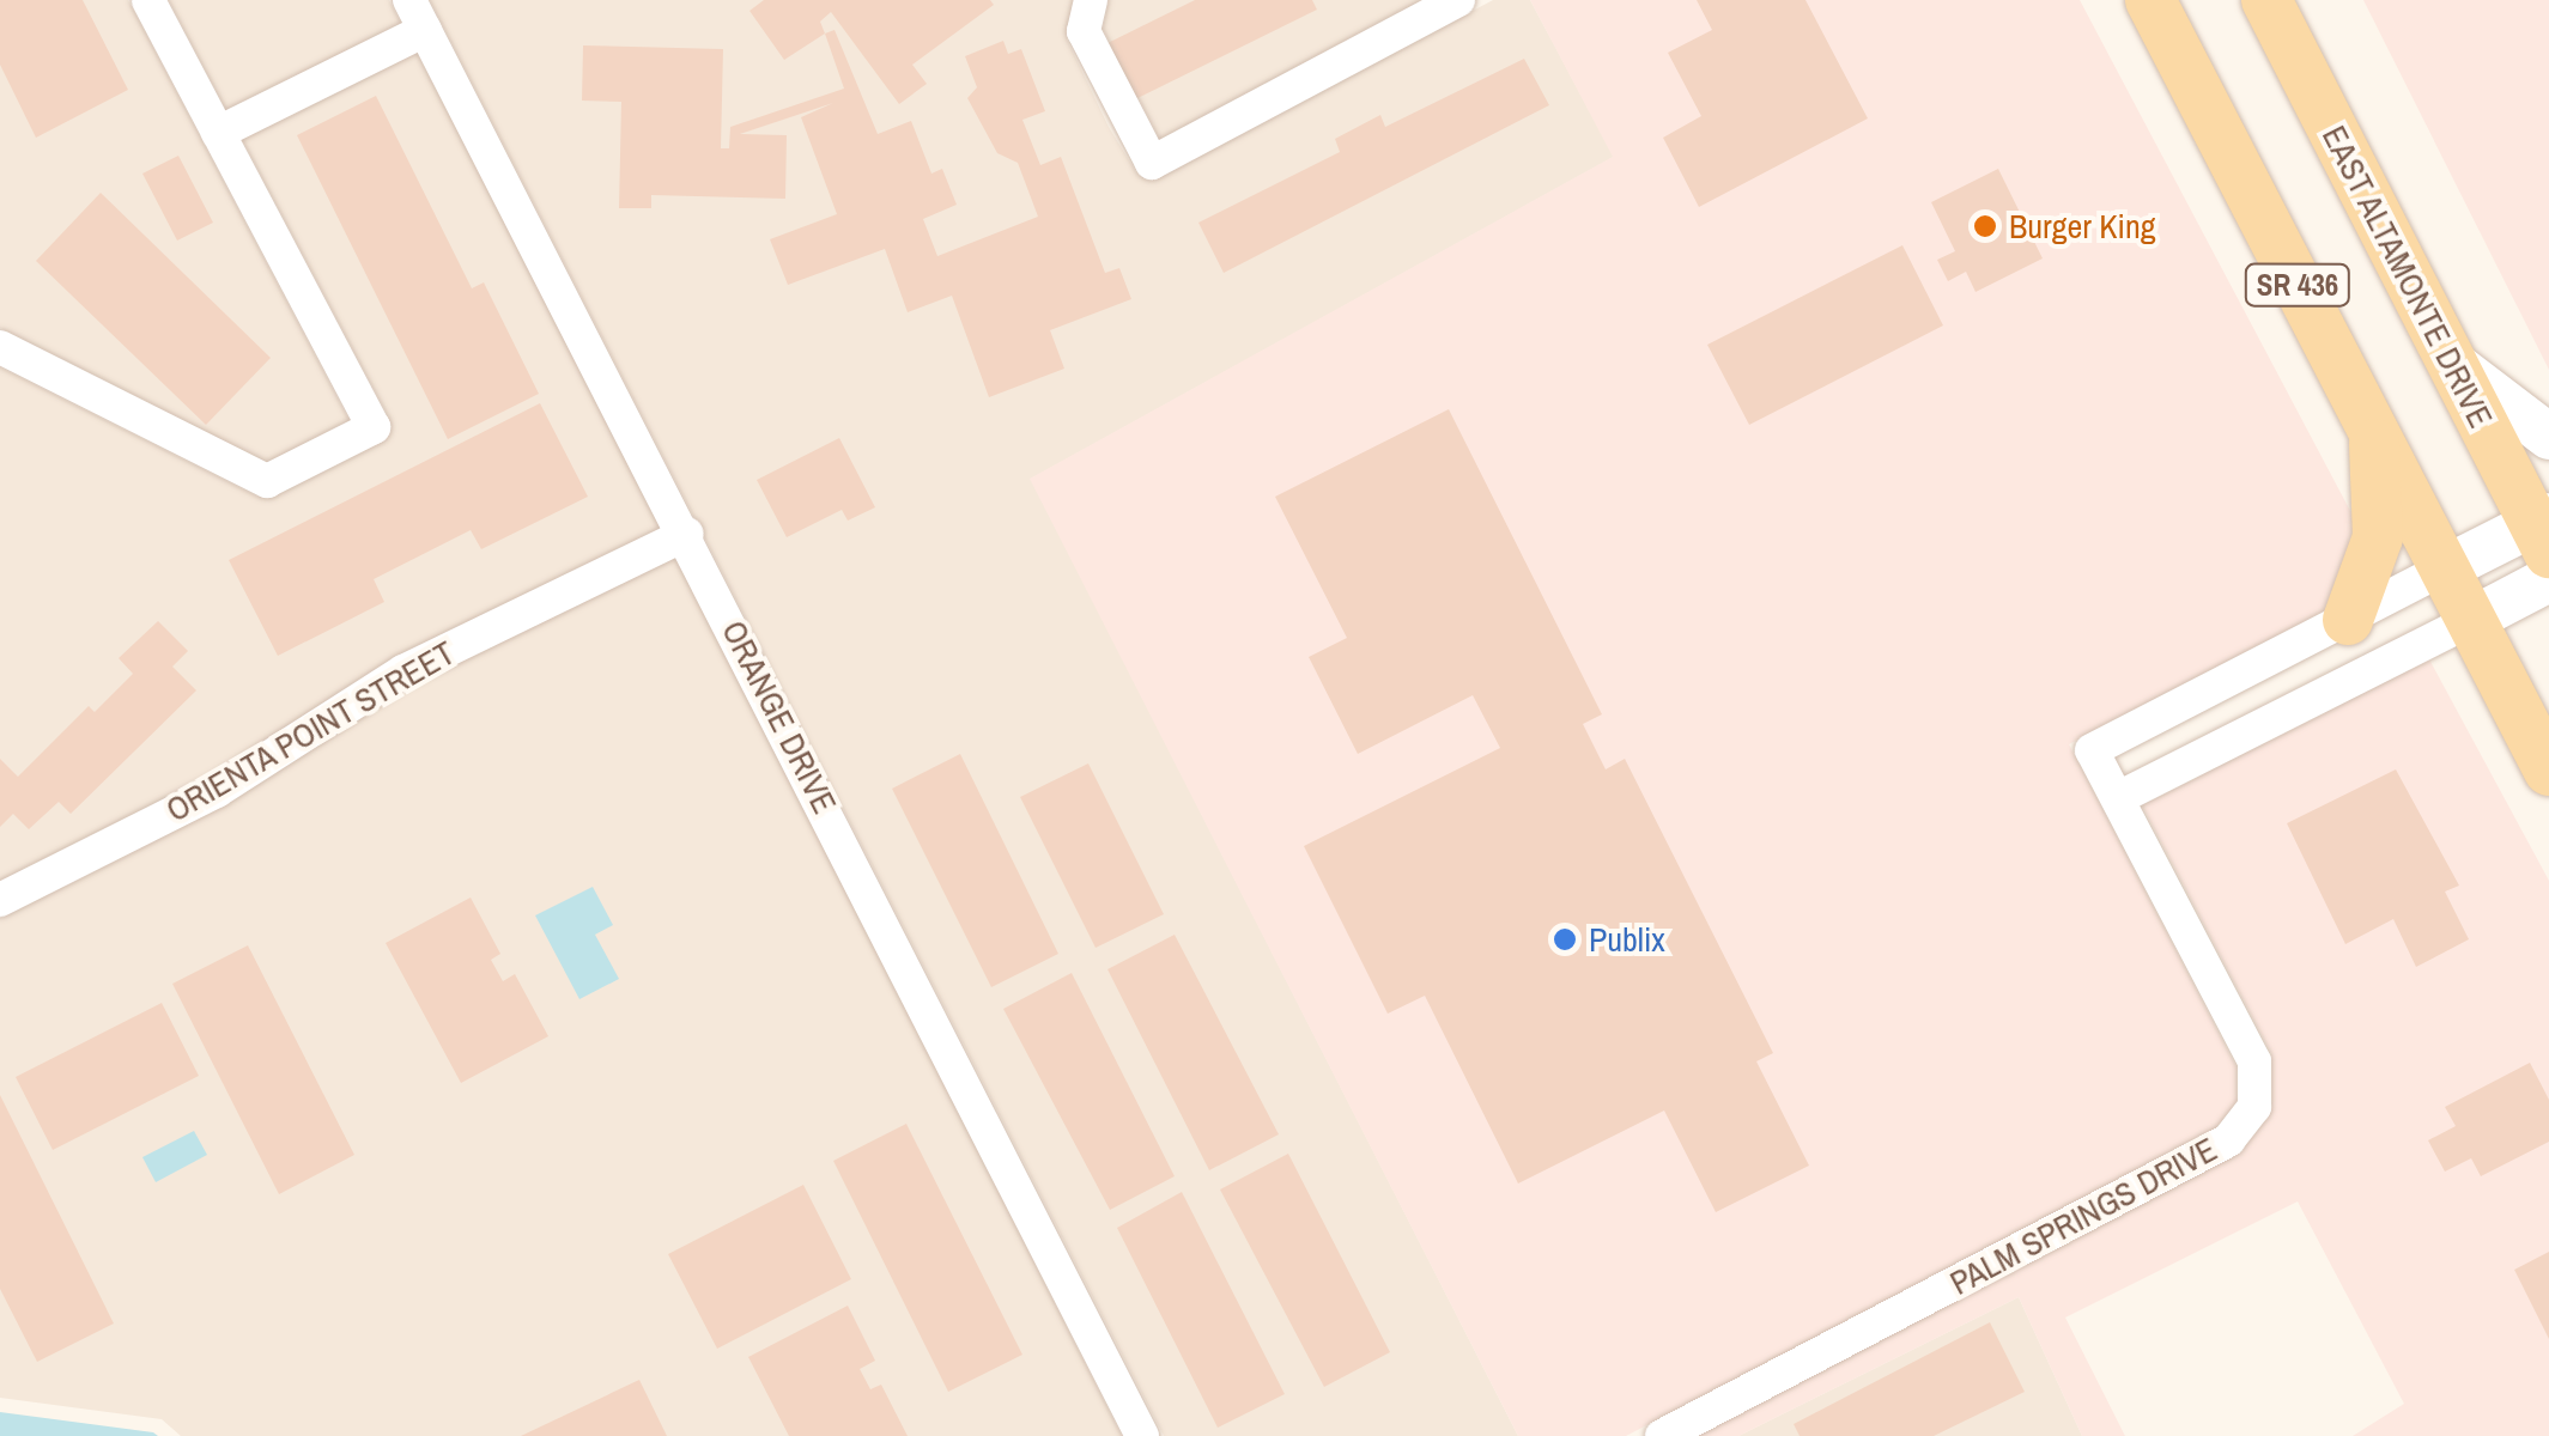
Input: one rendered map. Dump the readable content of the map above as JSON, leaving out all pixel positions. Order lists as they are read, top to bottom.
{
  "streets": {
    "main road": ["EAST ALTAMONTE DRIVE", "SR 436", "PALM SPRINGS DRIVE"],
    "street": ["ORANGE DRIVE", "ORIENTA POINT STREET"]
  },
  "crossings": [
    ["EAST ALTAMONTE DRIVE", "PALM SPRINGS DRIVE"],
    ["SR 436", "PALM SPRINGS DRIVE"],
    ["ORANGE DRIVE", "ORIENTA POINT STREET"]
  ],
  "places": ["Burger King", "Publix"]
}
